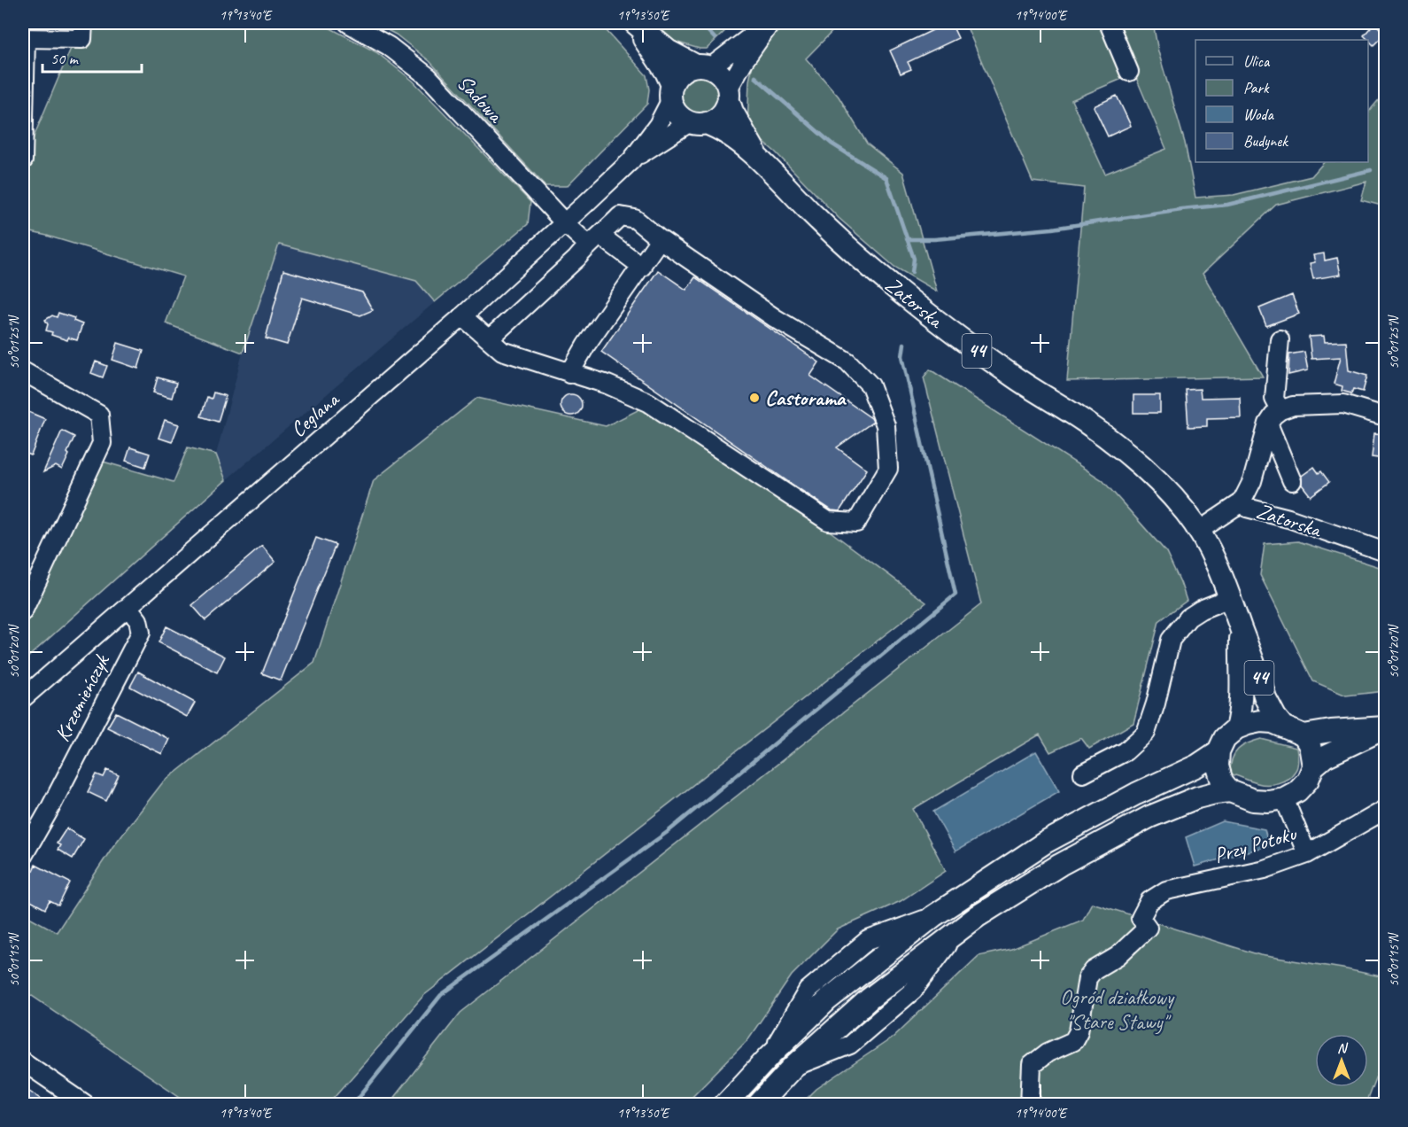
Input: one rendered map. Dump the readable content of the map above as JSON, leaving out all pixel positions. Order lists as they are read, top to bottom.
{
  "streets": {
    "main road": ["Zatorska", "44"],
    "street": [
      "Sadowa",
      "Ceglana",
      "Krzemieńczyk",
      "Przy Potoku"
    ]
  },
  "crossings": [
    ["Sadowa", "Ceglana"],
    ["Zatorska", "44"],
    ["Zatorska", "Ceglana"],
    ["44", "Ceglana"],
    ["Ceglana", "Krzemieńczyk"]
  ],
  "parks": ["Ogród działkowy \"Stare Stawy\""],
  "places": ["Castorama"],
  "legend": [
    "Ulica",
    "Park",
    "Woda",
    "Budynek"
  ],
  "scale_bar": "50 m",
  "north": "top",
  "coordinates": [
    "19°13'40\"E",
    "19°13'50\"E",
    "19°14'00\"E",
    "50°01'25\"N",
    "50°01'20\"N",
    "50°01'15\"N"
  ]
}
